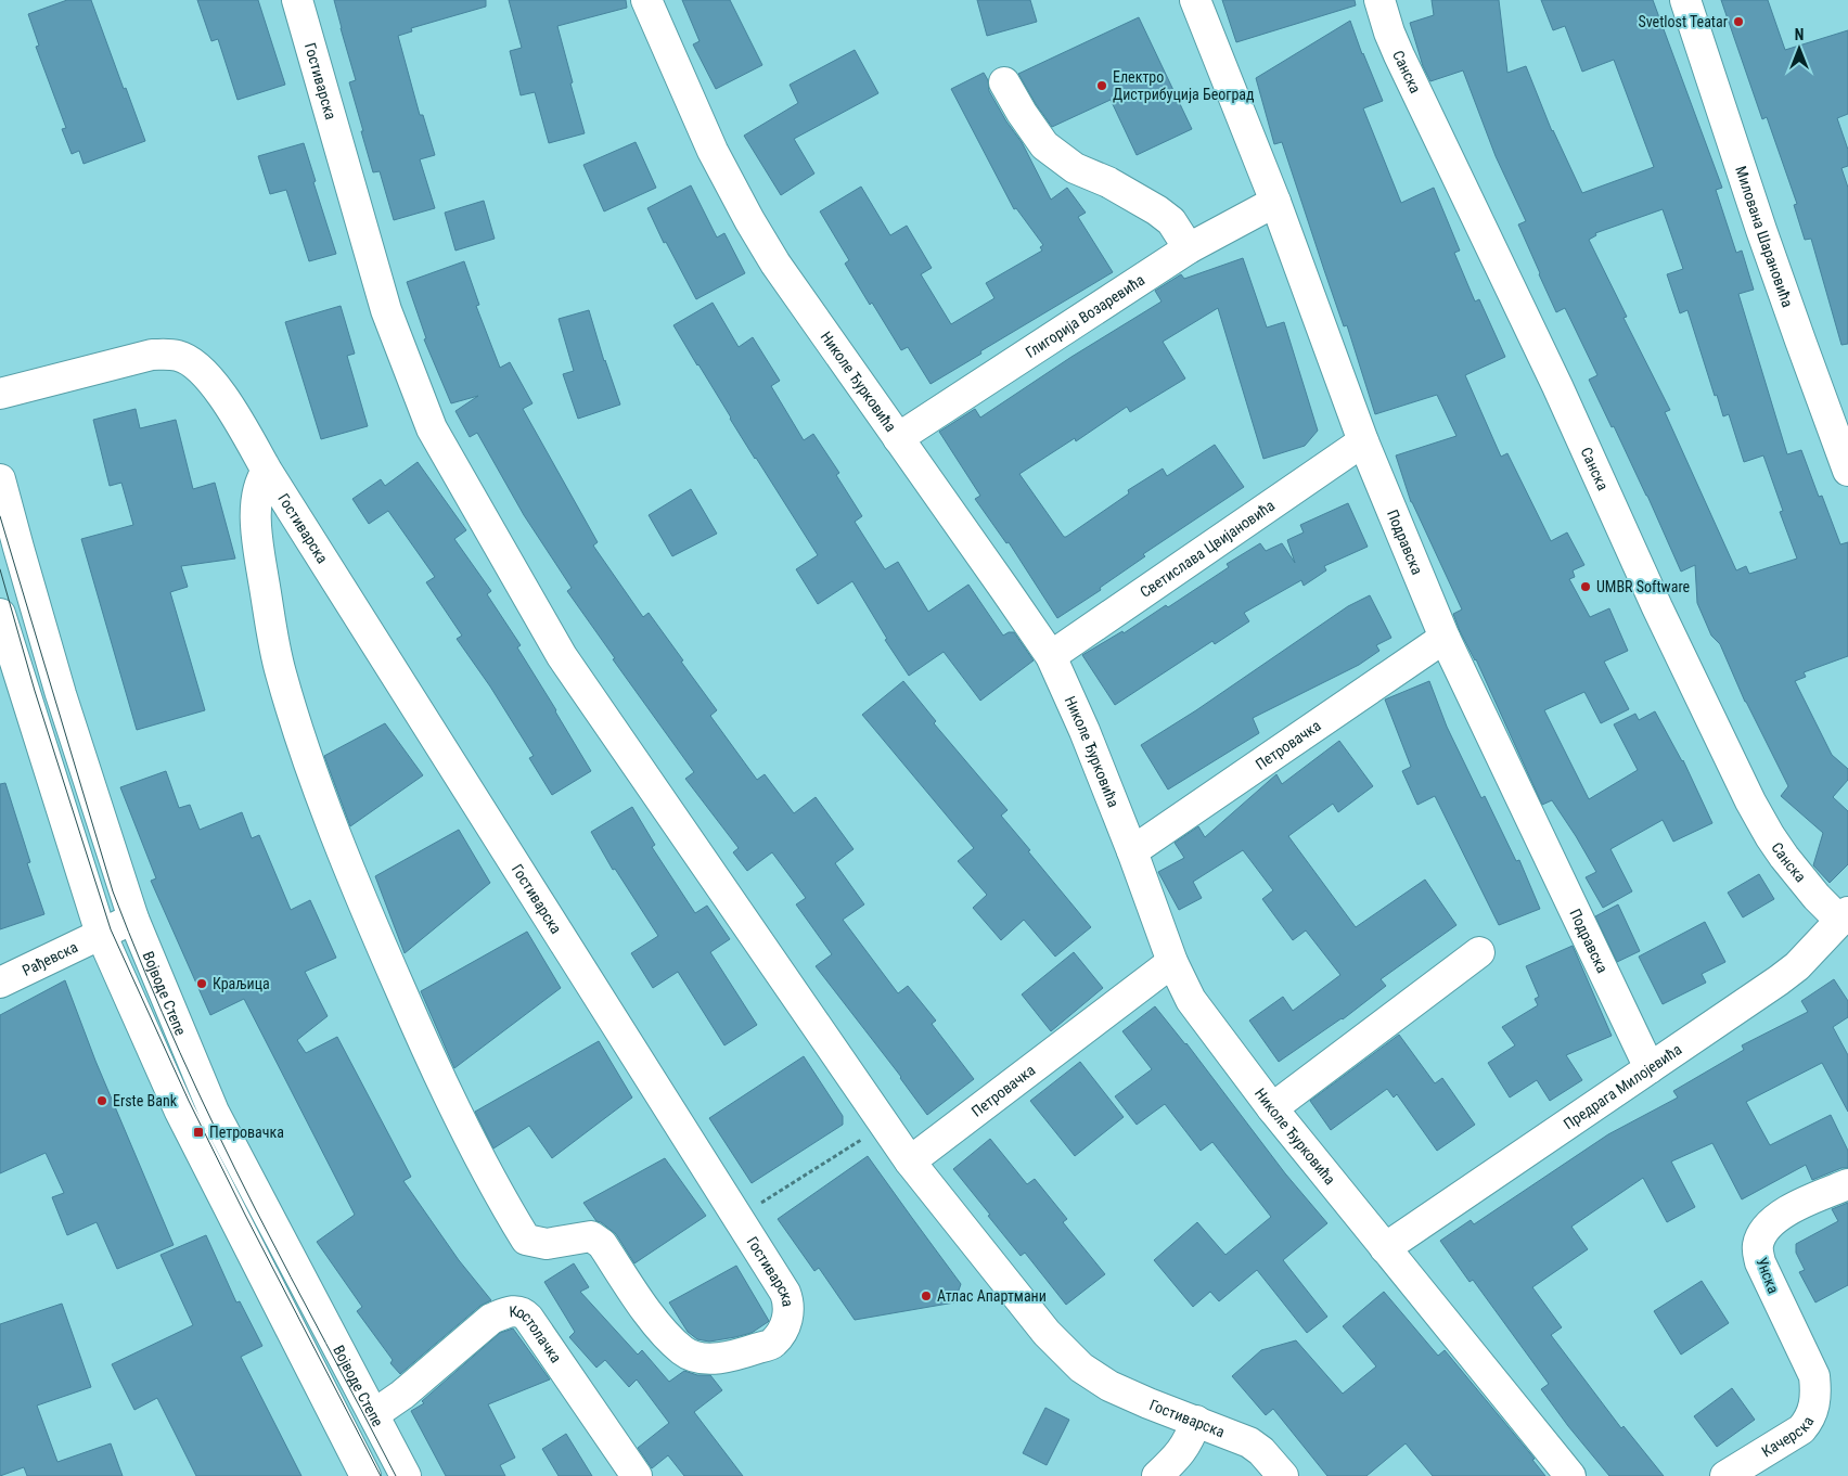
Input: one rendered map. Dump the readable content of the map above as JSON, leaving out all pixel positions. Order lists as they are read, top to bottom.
{
  "streets": {
    "street": [
      "Санска",
      "Гостиварска",
      "Милована Шарановића",
      "Глигорија Возаревића",
      "Николе Ђурковића",
      "Подравска",
      "Светислава Цвијановића",
      "Петровачка",
      "Рађевска",
      "Војводе Степе",
      "Предрага Милојевића",
      "Унска",
      "Костолачка",
      "Качерска"
    ]
  },
  "crossings": [
    ["Санска", "Предрага Милојевића"],
    ["Гостиварска", "Петровачка"],
    ["Глигорија Возаревића", "Николе Ђурковића"],
    ["Глигорија Возаревића", "Подравска"],
    ["Николе Ђурковића", "Светислава Цвијановића"],
    ["Николе Ђурковића", "Петровачка"],
    ["Николе Ђурковића", "Предрага Милојевића"],
    ["Подравска", "Светислава Цвијановића"],
    ["Подравска", "Петровачка"],
    ["Подравска", "Предрага Милојевића"],
    ["Рађевска", "Војводе Степе"],
    ["Војводе Степе", "Костолачка"],
    ["Унска", "Качерска"]
  ],
  "places": {
    "other": [
      "Svetlost Teatar",
      "Електро Дистрибуција Београд",
      "UMBR Software",
      "Краљица",
      "Erste Bank",
      "Атлас Апартмани"
    ],
    "transit": ["Петровачка"]
  },
  "north": "top"
}
